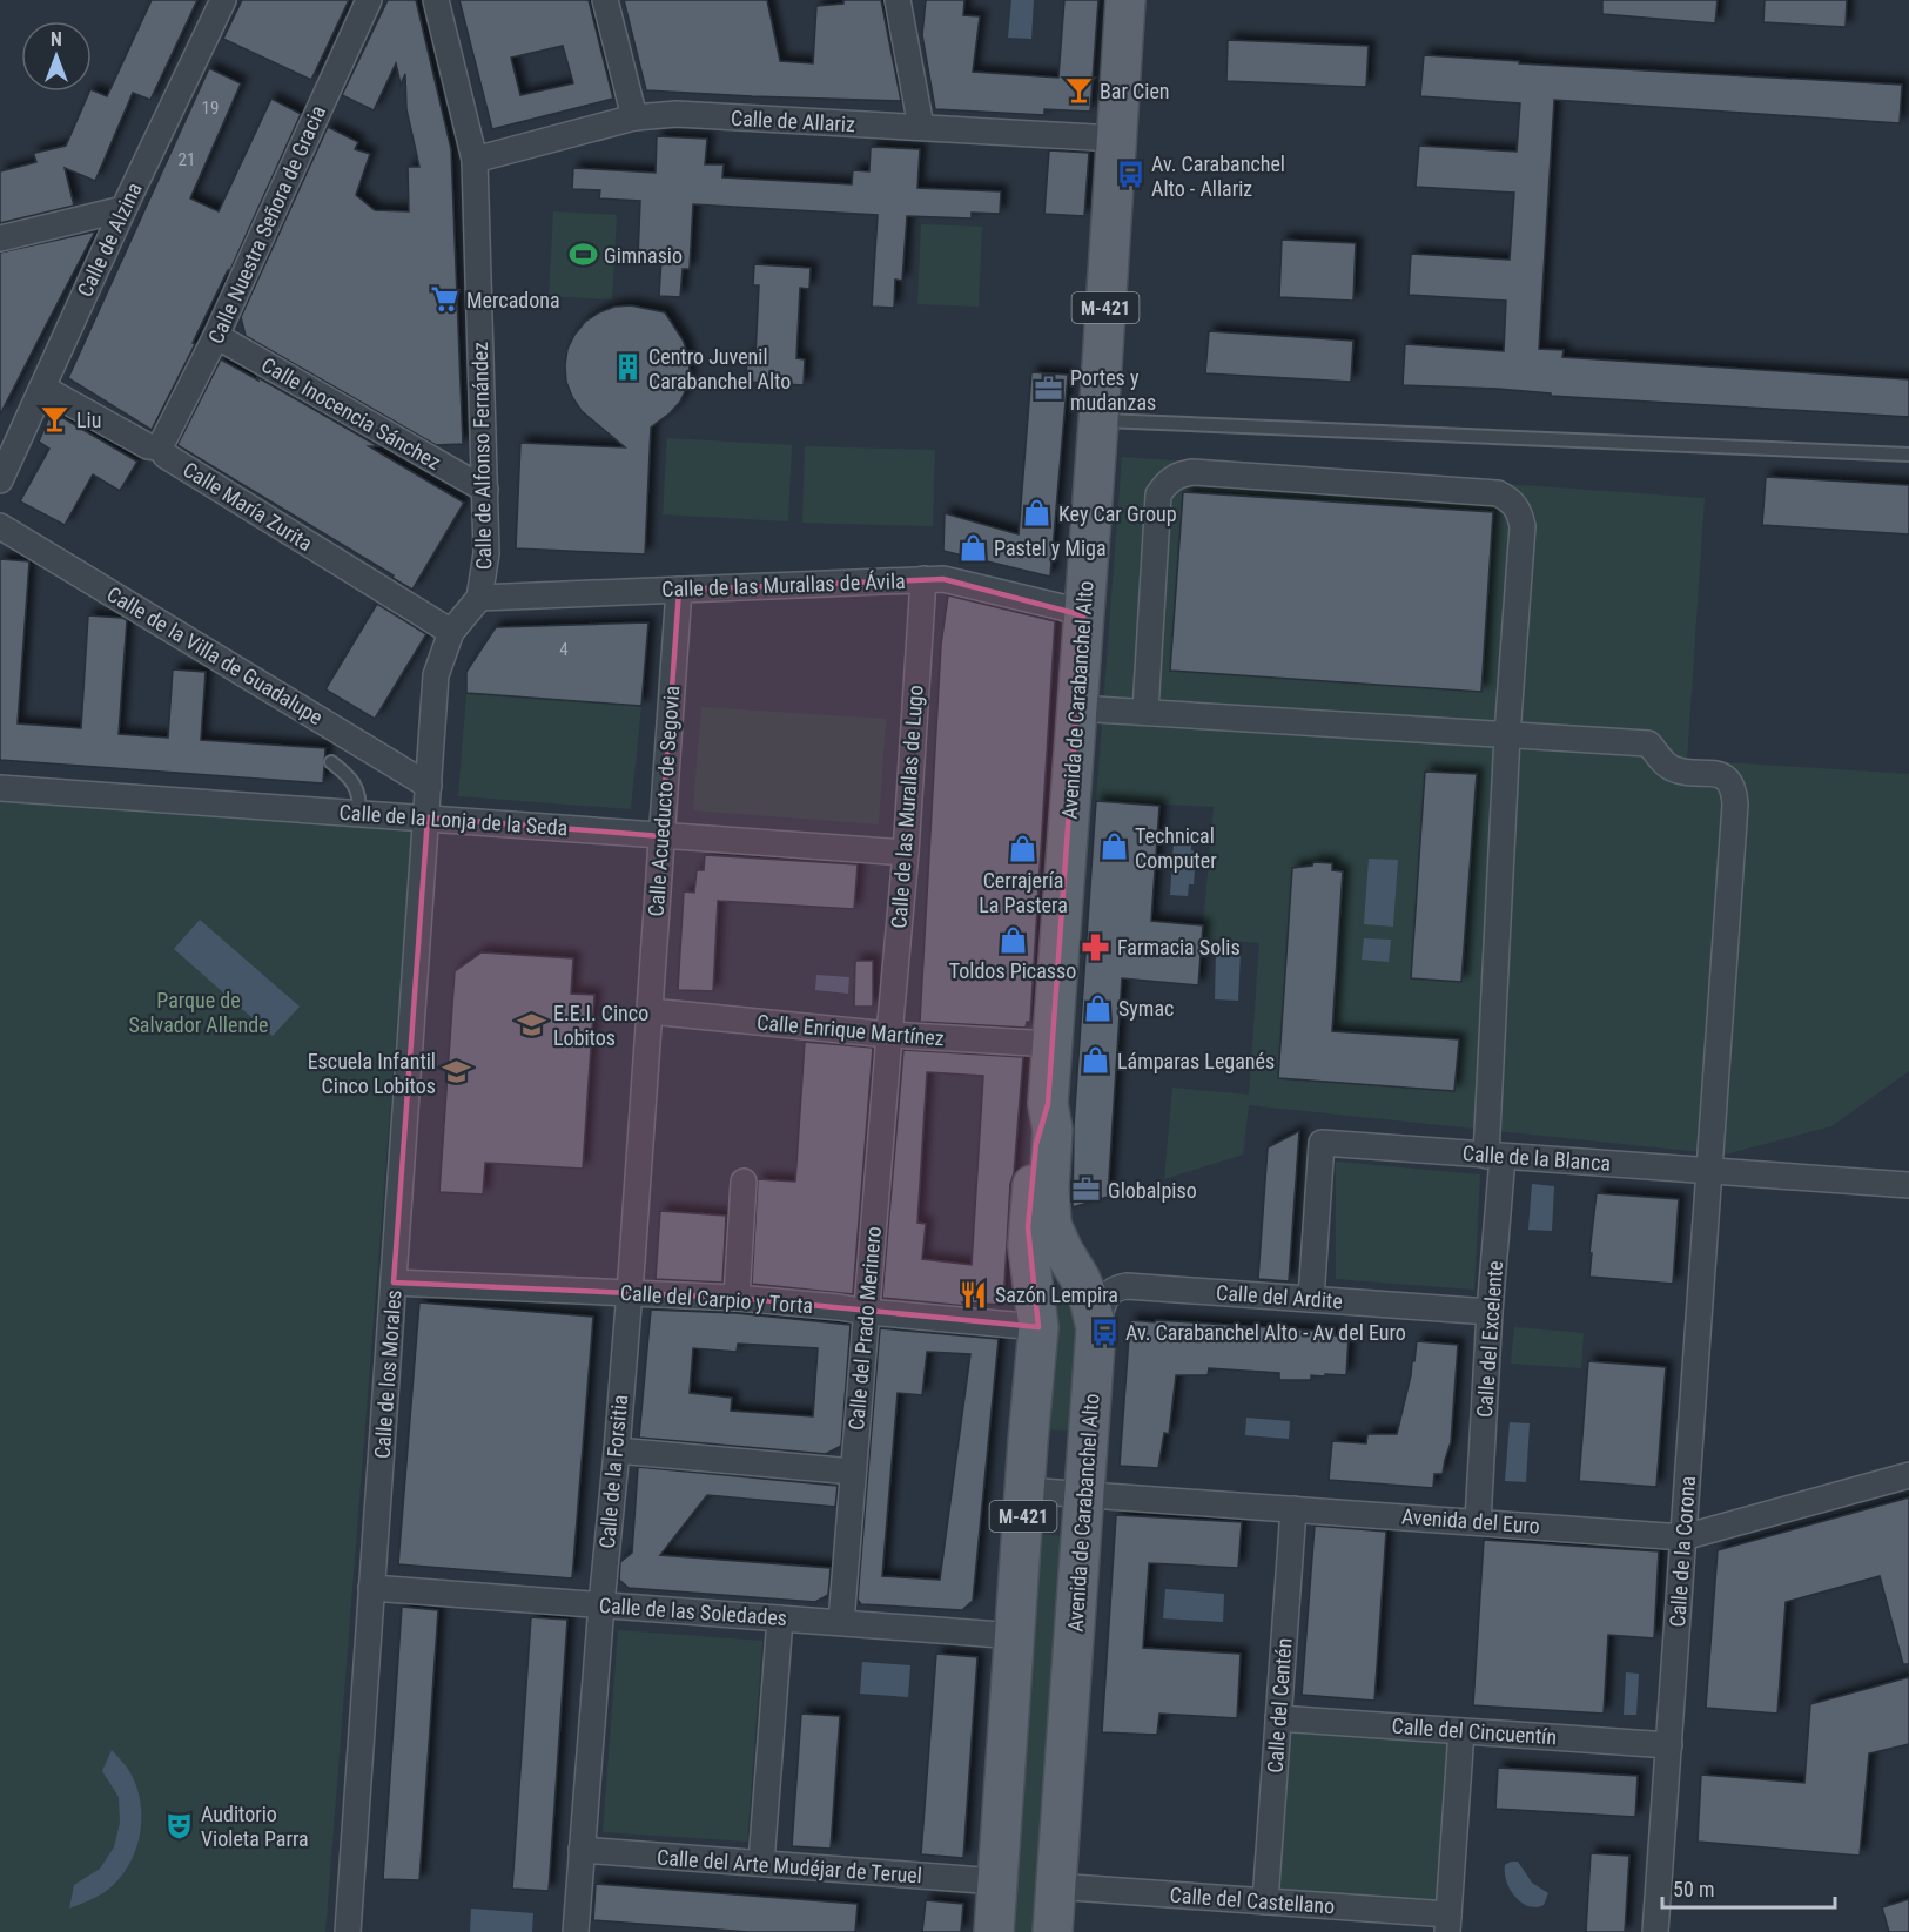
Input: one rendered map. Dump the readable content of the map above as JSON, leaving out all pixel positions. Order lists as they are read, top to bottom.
{
  "streets": {
    "main road": ["M-421", "Avenida de Carabanchel Alto"],
    "street": [
      "Calle de Allariz",
      "Calle Nuestra Señora de Gracia",
      "Calle de Alzina",
      "Calle Inocencia Sánchez",
      "Calle de Alfonso Fernández",
      "Calle María Zurita",
      "Calle de las Murallas de Ávila",
      "Calle de la Villa de Guadalupe",
      "Calle Acueducto de Segovia",
      "Calle de las Murallas de Lugo",
      "Calle de la Lonja de la Seda",
      "Calle Enrique Martínez",
      "Calle de la Blanca",
      "Calle del Ardite",
      "Calle del Carpio y Torta",
      "Calle del Prado Merinero",
      "Calle del Excelente",
      "Calle de los Morales",
      "Calle de la Forsitia",
      "Avenida del Euro",
      "Calle de la Corona",
      "Calle de las Soledades",
      "Calle del Centén",
      "Calle del Cincuentín",
      "Calle del Arte Mudéjar de Teruel",
      "Calle del Castellano"
    ]
  },
  "crossings": [
    ["Calle de Allariz", "Calle de Alfonso Fernández"],
    ["Calle de Allariz", "Avenida de Carabanchel Alto"],
    ["Calle Nuestra Señora de Gracia", "Calle Inocencia Sánchez"],
    ["Calle Nuestra Señora de Gracia", "Calle María Zurita"],
    ["Calle de Alzina", "Calle María Zurita"],
    ["Calle Inocencia Sánchez", "Calle de Alfonso Fernández"],
    ["Calle de Alfonso Fernández", "Calle María Zurita"],
    ["Calle de Alfonso Fernández", "Calle de las Murallas de Ávila"],
    ["Calle de Alfonso Fernández", "Calle de la Villa de Guadalupe"],
    ["Calle de Alfonso Fernández", "Calle de la Lonja de la Seda"],
    ["Calle de Alfonso Fernández", "Calle de los Morales"],
    ["Calle de las Murallas de Ávila", "Avenida de Carabanchel Alto"],
    ["Calle de las Murallas de Ávila", "Calle Acueducto de Segovia"],
    ["Calle de las Murallas de Ávila", "Calle de las Murallas de Lugo"],
    ["Avenida de Carabanchel Alto", "Calle Enrique Martínez"],
    ["Avenida de Carabanchel Alto", "Calle del Ardite"],
    ["Avenida de Carabanchel Alto", "Calle del Carpio y Torta"],
    ["Avenida de Carabanchel Alto", "Avenida del Euro"],
    ["Avenida de Carabanchel Alto", "Calle de las Soledades"],
    ["Avenida de Carabanchel Alto", "Calle del Arte Mudéjar de Teruel"],
    ["Avenida de Carabanchel Alto", "Calle del Castellano"],
    ["Calle Acueducto de Segovia", "Calle de la Lonja de la Seda"],
    ["Calle Acueducto de Segovia", "Calle Enrique Martínez"],
    ["Calle Acueducto de Segovia", "Calle de la Forsitia"],
    ["Calle de las Murallas de Lugo", "Calle de la Lonja de la Seda"],
    ["Calle de las Murallas de Lugo", "Calle Enrique Martínez"],
    ["Calle de las Murallas de Lugo", "Calle del Prado Merinero"],
    ["Calle de la Lonja de la Seda", "Calle de los Morales"],
    ["Calle Enrique Martínez", "Calle del Prado Merinero"],
    ["Calle Enrique Martínez", "Calle de la Forsitia"],
    ["Calle de la Blanca", "Calle del Ardite"],
    ["Calle de la Blanca", "Calle del Excelente"],
    ["Calle de la Blanca", "Calle de la Corona"],
    ["Calle del Ardite", "Calle del Excelente"],
    ["Calle del Carpio y Torta", "Calle del Prado Merinero"],
    ["Calle del Carpio y Torta", "Calle de los Morales"],
    ["Calle del Carpio y Torta", "Calle de la Forsitia"],
    ["Calle del Prado Merinero", "Calle de las Soledades"],
    ["Calle del Excelente", "Avenida del Euro"],
    ["Calle del Excelente", "Calle de la Corona"],
    ["Calle de los Morales", "Calle de las Soledades"],
    ["Calle de la Forsitia", "Calle de las Soledades"],
    ["Calle de la Forsitia", "Calle del Arte Mudéjar de Teruel"],
    ["Avenida del Euro", "Calle de la Corona"],
    ["Avenida del Euro", "Calle del Centén"],
    ["Calle de la Corona", "Calle del Cincuentín"],
    ["Calle del Centén", "Calle del Cincuentín"],
    ["Calle del Centén", "Calle del Castellano"]
  ],
  "parks": ["Parque de Salvador Allende"],
  "places": {
    "bar": ["Bar Cien", "Liu"],
    "bus stop": ["Av. Carabanchel Alto - Allariz", "Av. Carabanchel Alto - Av del Euro"],
    "sports": ["Gimnasio"],
    "supermarket": ["Mercadona"],
    "building": ["Centro Juvenil Carabanchel Alto"],
    "office": ["Portes y mudanzas", "Globalpiso"],
    "shop": [
      "Key Car Group",
      "Pastel y Miga",
      "Technical Computer",
      "Cerrajería La Pastera",
      "Toldos Picasso",
      "Symac",
      "Lámparas Leganés"
    ],
    "pharmacy": ["Farmacia Solis"],
    "school or university": ["E.E.I. Cinco Lobitos", "Escuela Infantil Cinco Lobitos"],
    "restaurant": ["Sazón Lempira"],
    "theatre": ["Auditorio Violeta Parra"]
  },
  "house_numbers": ["19", "21", "4"],
  "scale_bar": "50 m",
  "north": "top"
}
